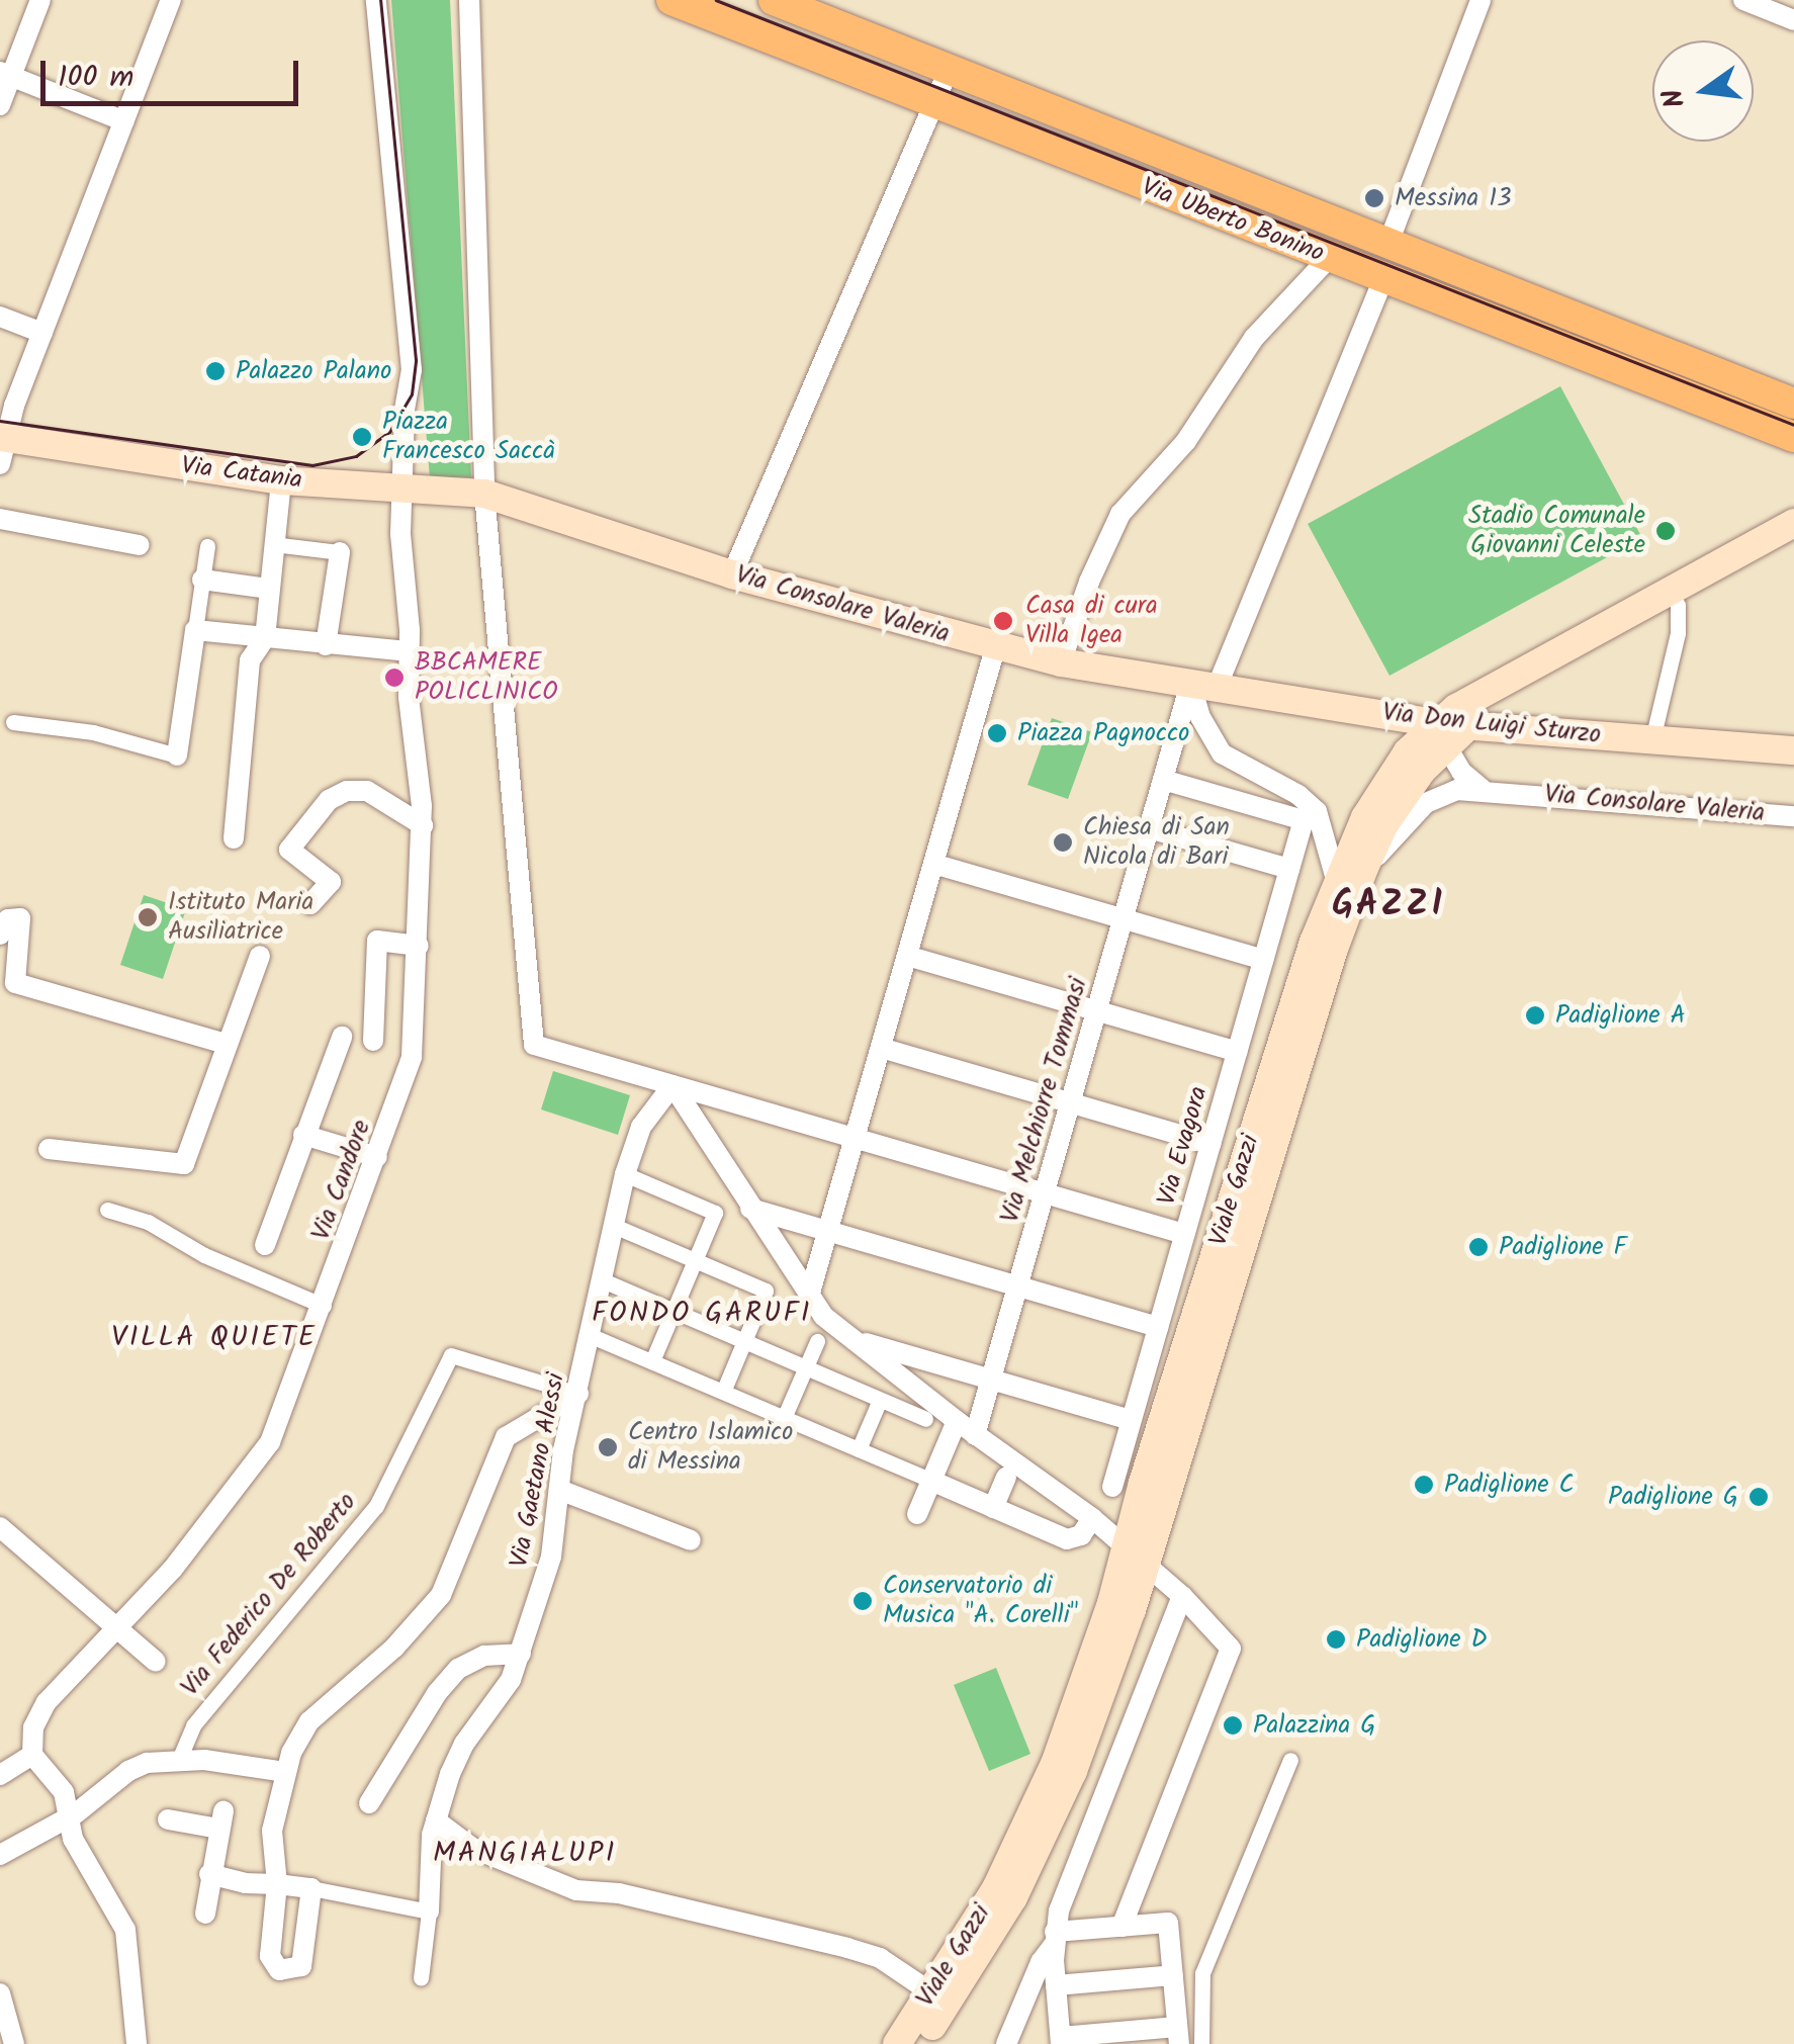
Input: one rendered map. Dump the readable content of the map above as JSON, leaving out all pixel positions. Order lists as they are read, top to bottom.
{
  "streets": {
    "main road": [
      "Via Uberto Bonino",
      "Via Catania",
      "Via Consolare Valeria",
      "Via Don Luigi Sturzo",
      "Viale Gazzi"
    ],
    "street": [
      "Via Melchiorre Tommasi",
      "Via Evagora",
      "Via Candore",
      "Via Gaetano Alessi",
      "Via Federico De Roberto"
    ]
  },
  "crossings": [
    ["Via Uberto Bonino", "Via Melchiorre Tommasi"],
    ["Via Catania", "Via Consolare Valeria"],
    ["Via Catania", "Via Candore"],
    ["Via Consolare Valeria", "Via Don Luigi Sturzo"],
    ["Via Consolare Valeria", "Via Melchiorre Tommasi"],
    ["Via Consolare Valeria", "Viale Gazzi"],
    ["Via Don Luigi Sturzo", "Via Melchiorre Tommasi"],
    ["Via Don Luigi Sturzo", "Viale Gazzi"],
    ["Via Melchiorre Tommasi", "Via Evagora"],
    ["Via Gaetano Alessi", "Via Federico De Roberto"]
  ],
  "districts": [
    "GAZZI",
    "FONDO GARUFI",
    "VILLA QUIETE",
    "MANGIALUPI"
  ],
  "places": [
    "Messina 13",
    "Palazzo Palano",
    "Piazza Francesco Saccà",
    "Stadio Comunale Giovanni Celeste",
    "Casa di cura Villa Igea",
    "BBCAMERE POLICLINICO",
    "Piazza Pagnocco",
    "Chiesa di San Nicola di Bari",
    "Istituto Maria Ausiliatrice",
    "Padiglione A",
    "Padiglione F",
    "Centro Islamico di Messina",
    "Padiglione C",
    "Padiglione G",
    "Conservatorio di Musica \"A. Corelli\"",
    "Padiglione D",
    "Palazzina G"
  ],
  "scale_bar": "100 m",
  "north": "left"
}
